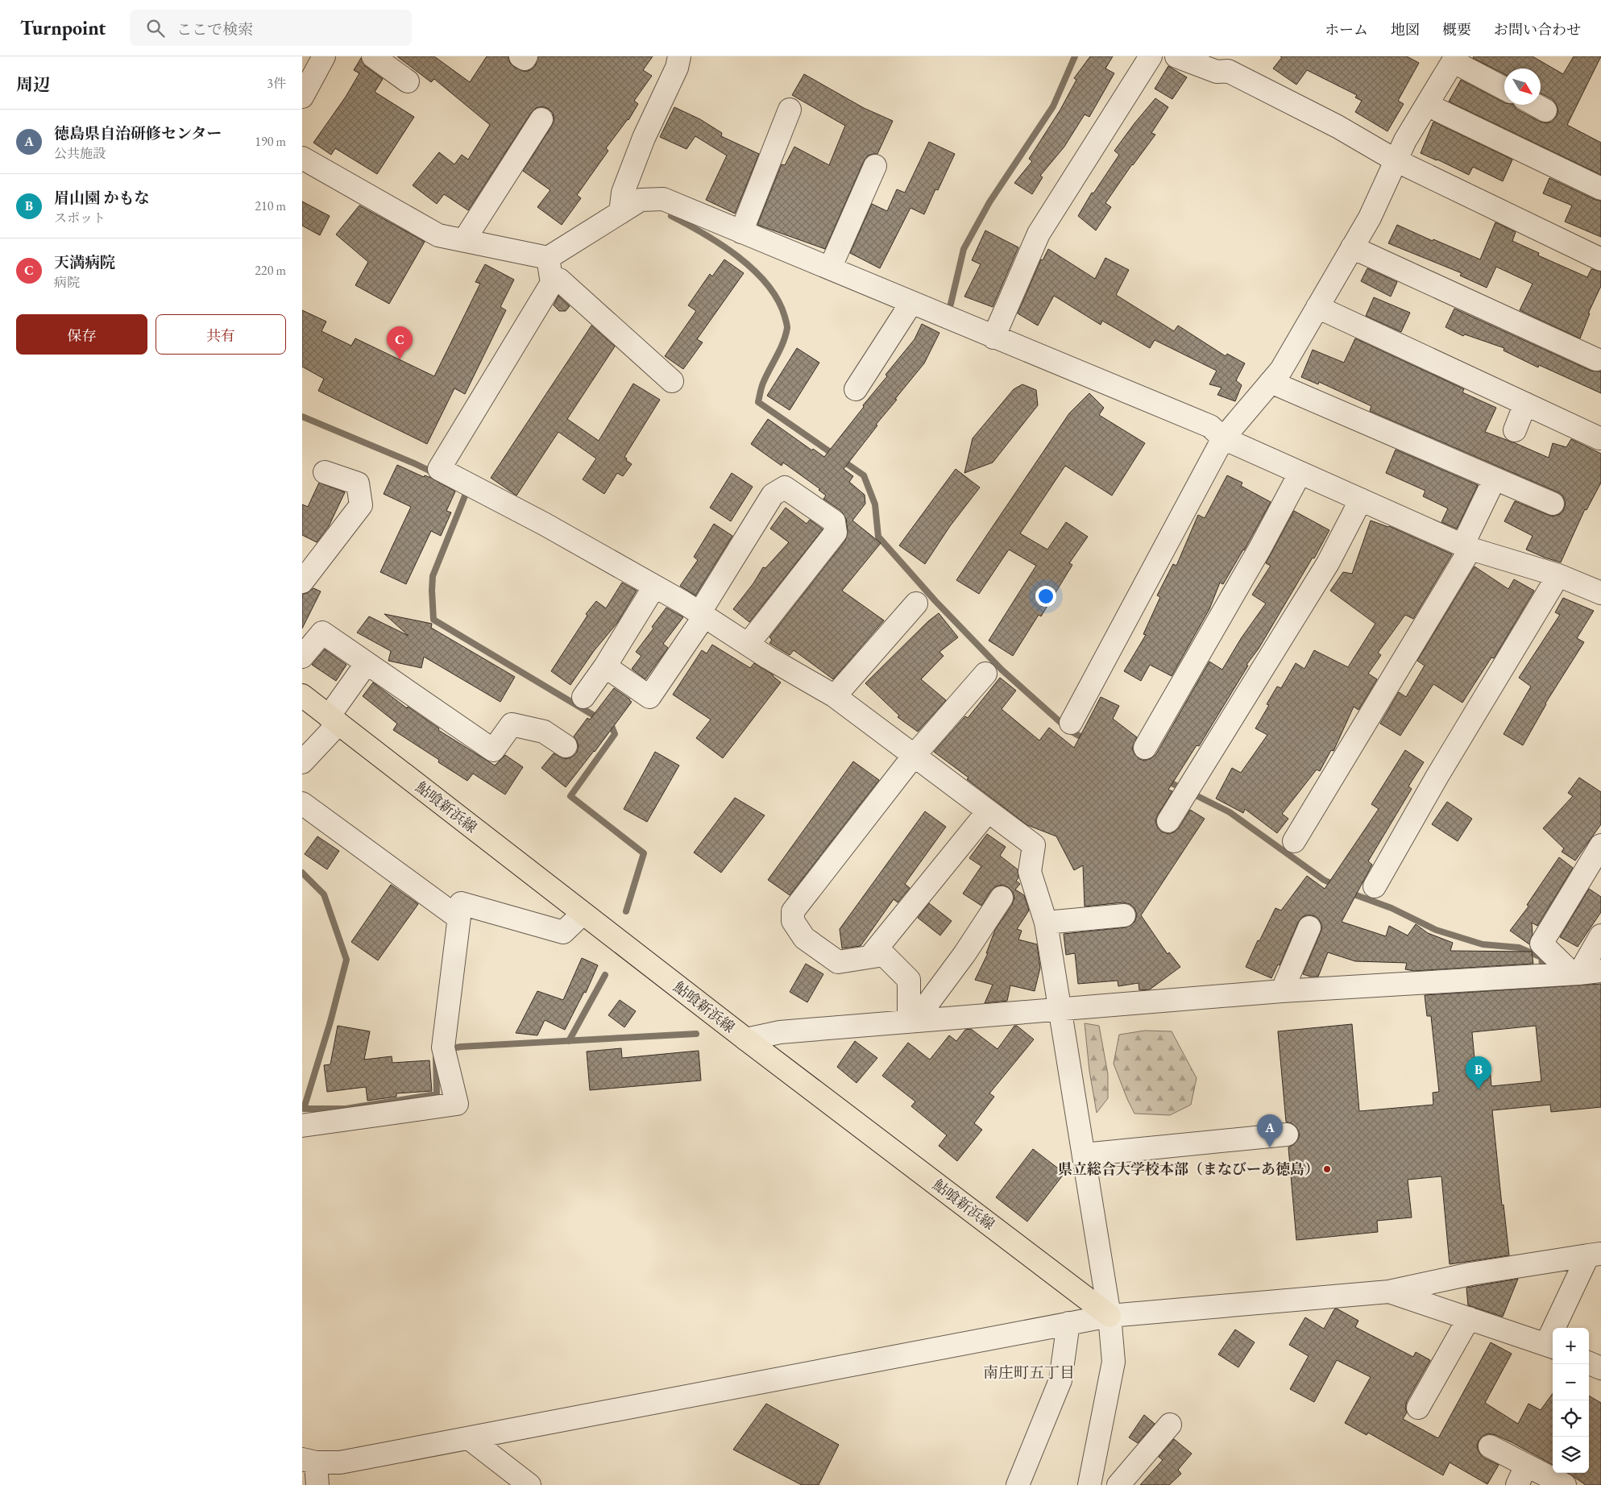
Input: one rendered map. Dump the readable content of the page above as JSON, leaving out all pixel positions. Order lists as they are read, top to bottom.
{
  "streets": {
    "main road": ["鮎喰新浜線"]
  },
  "districts": ["南庄町五丁目"],
  "places": ["県立総合大学校本部（まなびーあ徳島）"],
  "north": "bottom right",
  "page": {
    "header": "Turnpoint",
    "search": "ここで検索",
    "nav": [
      "ホーム",
      "地図",
      "概要",
      "お問い合わせ"
    ],
    "heading": ["周辺", "3件"],
    "list": [
      {
        "mark": "A",
        "name": "徳島県自治研修センター",
        "note": "公共施設",
        "value": "190 m"
      },
      {
        "mark": "B",
        "name": "眉山園 かもな",
        "note": "スポット",
        "value": "210 m"
      },
      {
        "mark": "C",
        "name": "天満病院",
        "note": "病院",
        "value": "220 m"
      }
    ],
    "buttons": ["保存", "共有"],
    "pins": ["C", "B", "A"],
    "map_buttons": ["+", "−"]
  }
}
